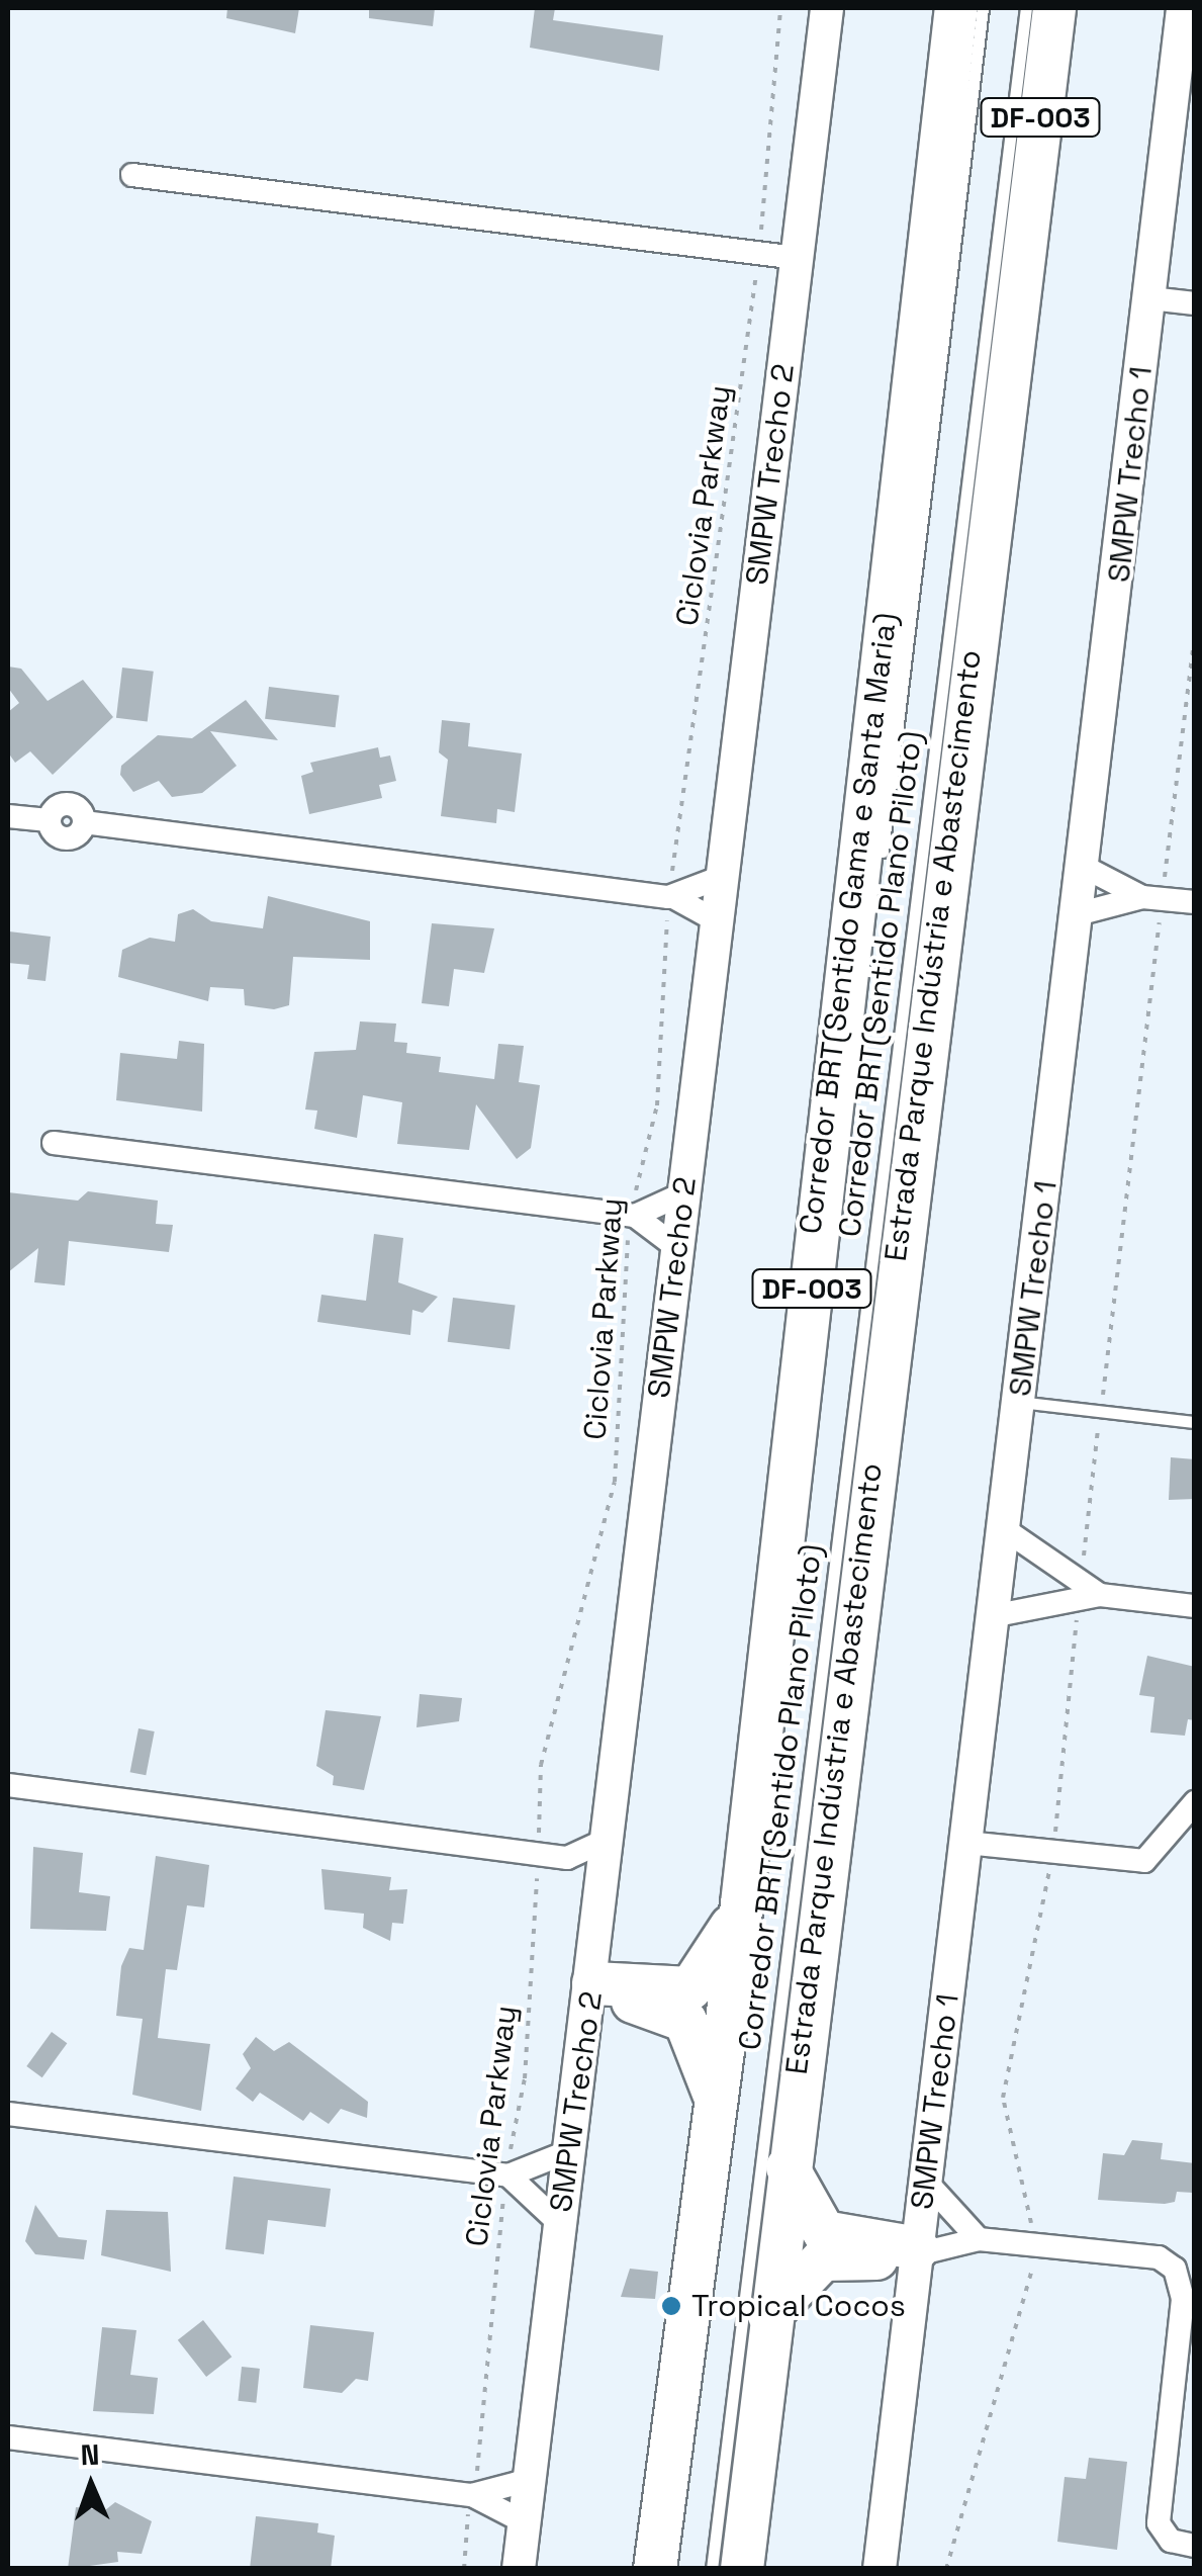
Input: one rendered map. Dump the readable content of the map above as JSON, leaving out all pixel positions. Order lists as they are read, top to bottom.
{
  "streets": {
    "highway": ["DF-003", "Estrada Parque Indústria e Abastecimento"],
    "street": ["SMPW Trecho 2", "SMPW Trecho 1"],
    "lane": ["Corredor BRT(Sentido Gama e Santa Maria)", "Corredor BRT(Sentido Plano Piloto)"],
    "path": ["Ciclovia Parkway"]
  },
  "places": ["Tropical Cocos"],
  "north": "top"
}
